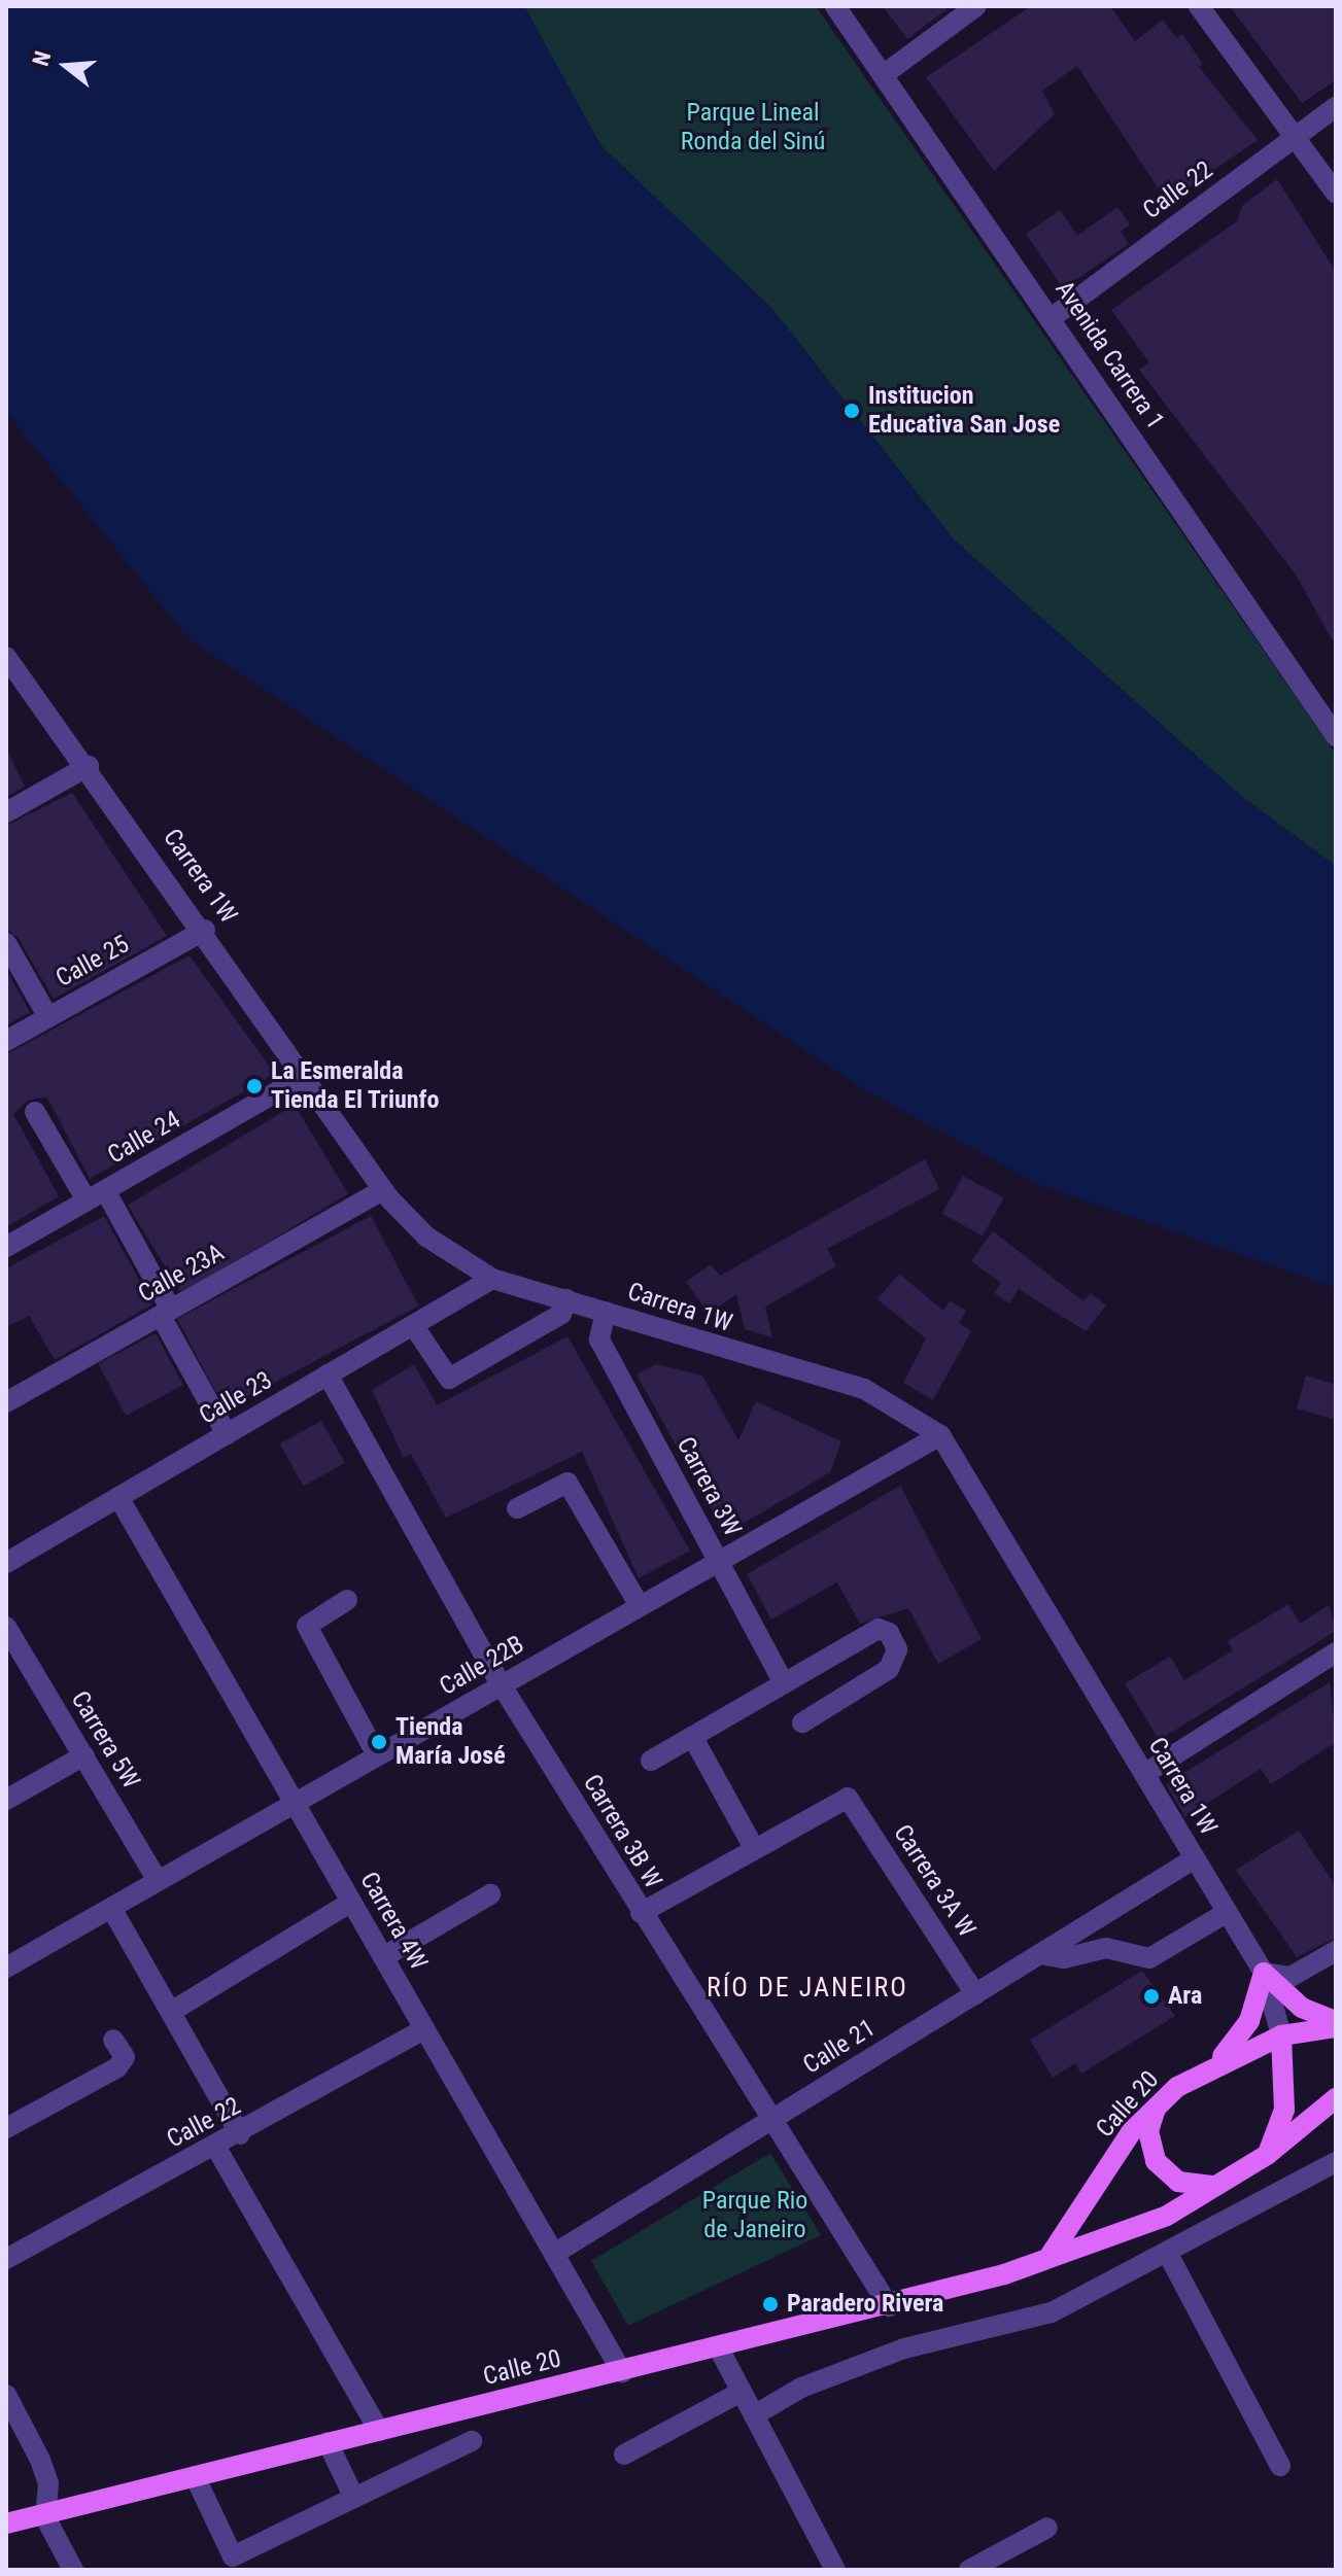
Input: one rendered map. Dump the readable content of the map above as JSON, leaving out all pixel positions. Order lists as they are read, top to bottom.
{
  "streets": {
    "main road": ["Calle 20"],
    "street": [
      "Calle 22",
      "Avenida Carrera 1",
      "Carrera 1W",
      "Calle 25",
      "Calle 24",
      "Calle 23A",
      "Calle 23",
      "Carrera 3W",
      "Calle 22B",
      "Carrera 5W",
      "Carrera 3B W",
      "Carrera 3A W",
      "Carrera 4W",
      "Calle 21"
    ]
  },
  "crossings": [
    ["Calle 22", "Avenida Carrera 1"],
    ["Calle 22", "Carrera 4W"],
    ["Carrera 1W", "Calle 25"],
    ["Carrera 1W", "Calle 24"],
    ["Carrera 1W", "Calle 23A"],
    ["Carrera 1W", "Calle 23"],
    ["Carrera 1W", "Carrera 3W"],
    ["Carrera 1W", "Calle 22B"],
    ["Carrera 1W", "Calle 21"],
    ["Carrera 1W", "Calle 20"],
    ["Calle 23", "Carrera 3B W"],
    ["Calle 23", "Carrera 4W"],
    ["Carrera 3W", "Calle 22B"],
    ["Calle 22B", "Carrera 5W"],
    ["Calle 22B", "Carrera 3B W"],
    ["Calle 22B", "Carrera 4W"],
    ["Carrera 3B W", "Calle 21"],
    ["Carrera 3B W", "Calle 20"],
    ["Carrera 3A W", "Calle 21"],
    ["Carrera 4W", "Calle 21"],
    ["Carrera 4W", "Calle 20"]
  ],
  "districts": ["RÍO DE JANEIRO"],
  "parks": ["Parque Lineal Ronda del Sinú", "Parque Rio de Janeiro"],
  "places": [
    "Institucion Educativa San Jose",
    "La Esmeralda Tienda El Triunfo",
    "Tienda María José",
    "Ara",
    "Paradero Rivera"
  ],
  "north": "left"
}
